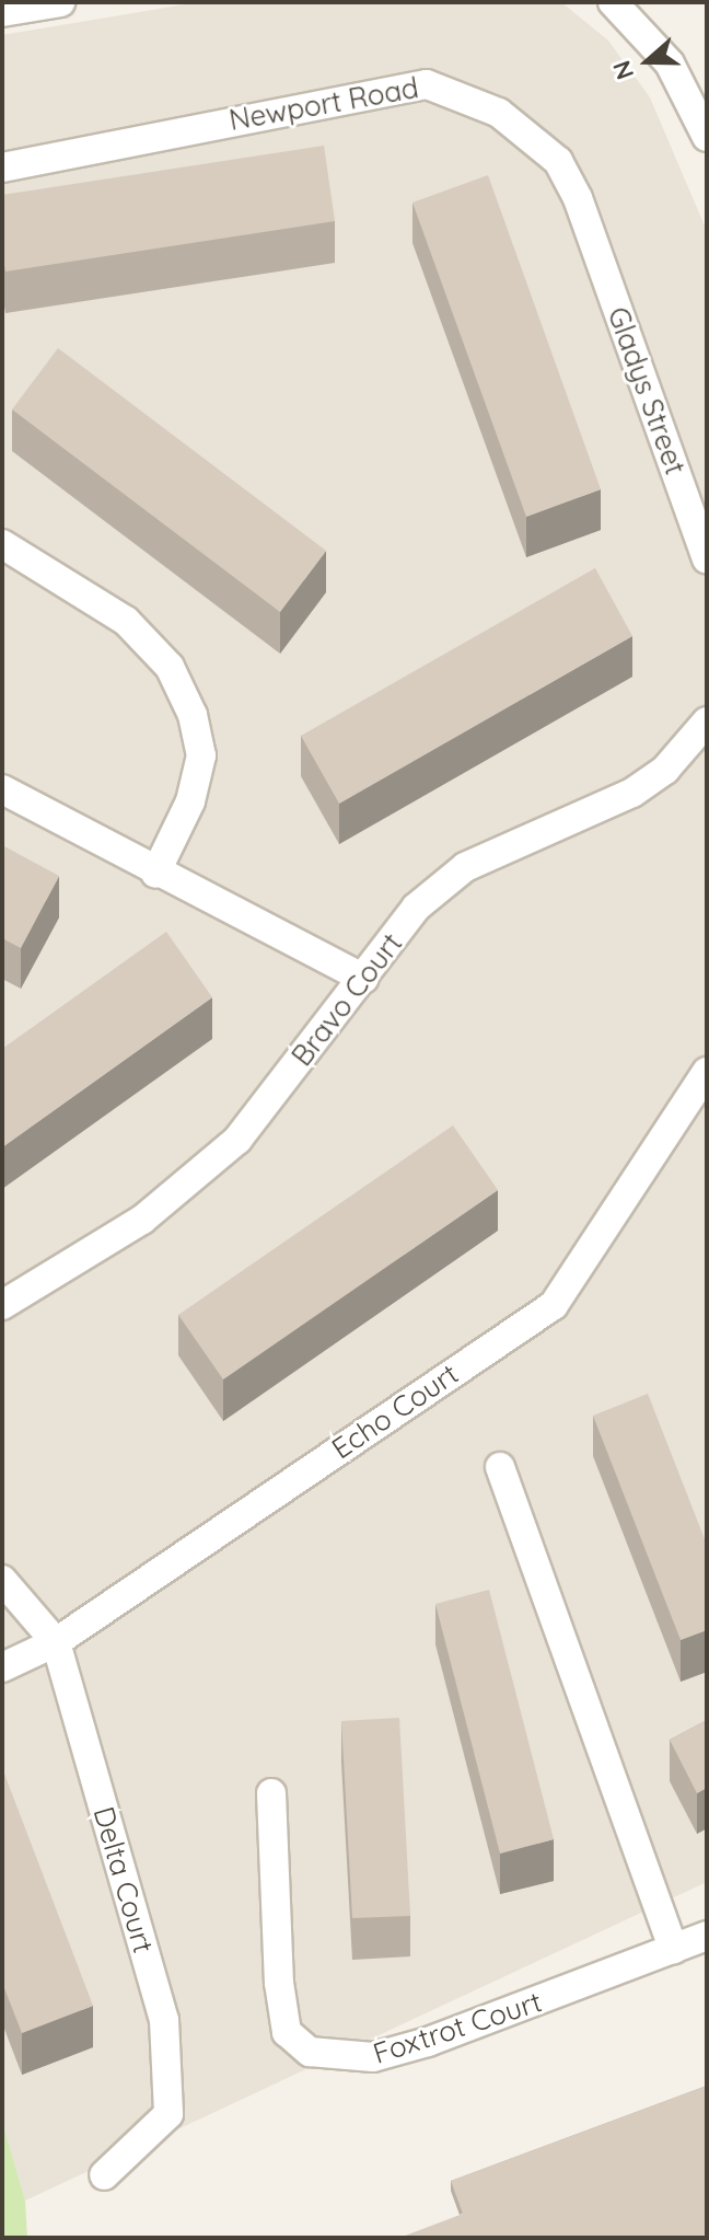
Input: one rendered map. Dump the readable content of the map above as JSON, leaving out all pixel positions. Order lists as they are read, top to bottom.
{
  "streets": {
    "street": [
      "Newport Road",
      "Gladys Street",
      "Bravo Court",
      "Echo Court",
      "Delta Court",
      "Foxtrot Court"
    ]
  },
  "crossings": [
    ["Newport Road", "Gladys Street"],
    ["Echo Court", "Delta Court"]
  ],
  "north": "left"
}
